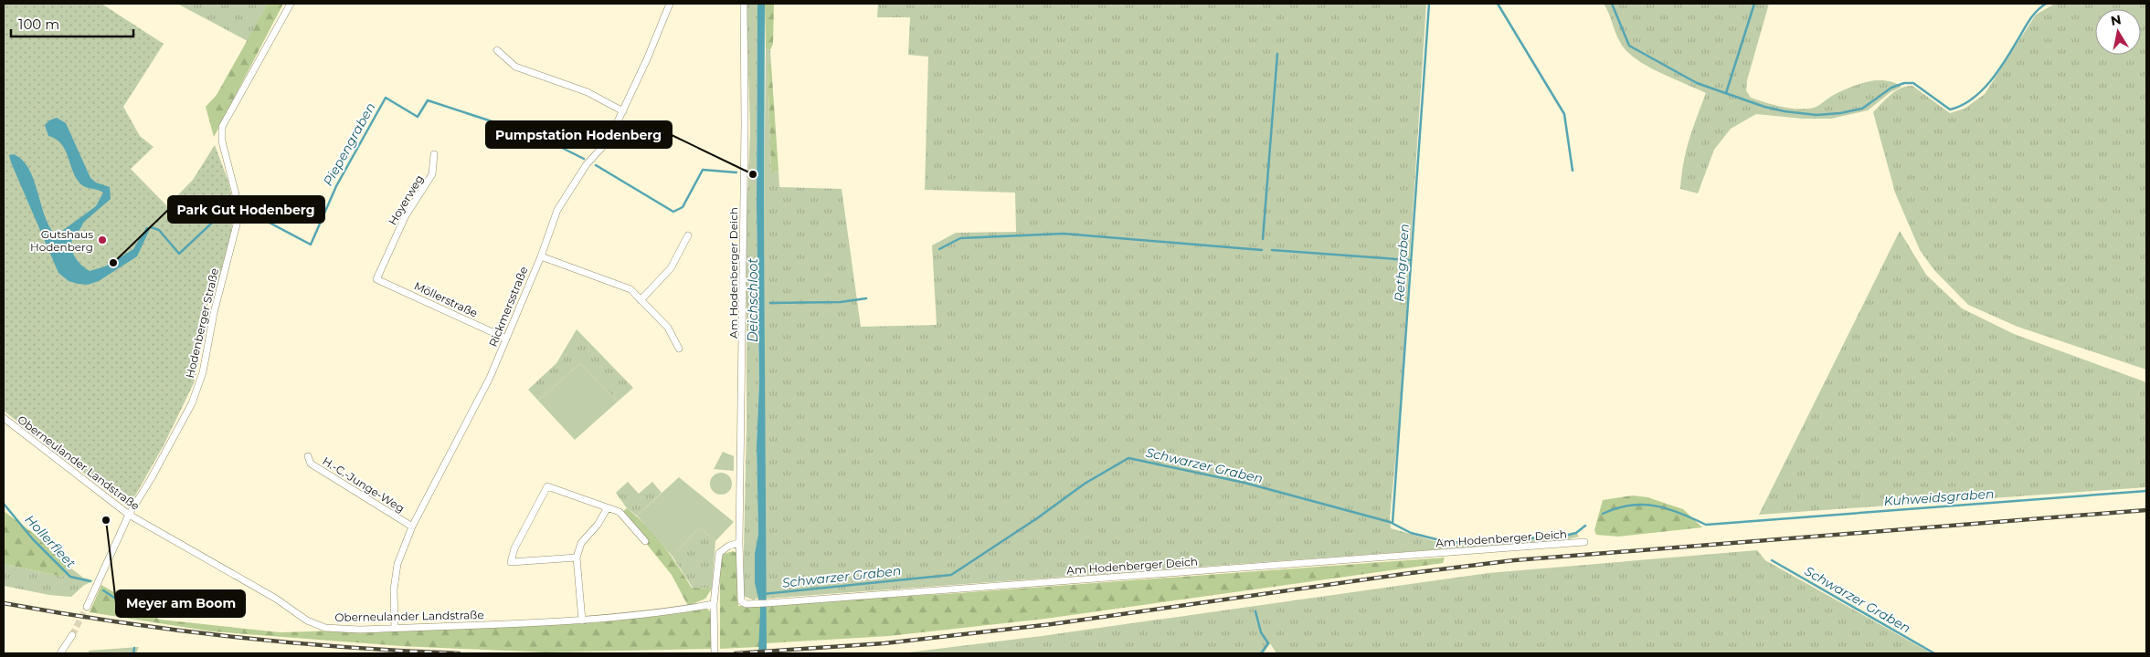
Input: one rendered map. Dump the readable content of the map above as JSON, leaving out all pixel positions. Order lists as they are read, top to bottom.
{
  "streets": {
    "street": [
      "Hoyerweg",
      "Am Hodenberger Deich",
      "Möllerstraße",
      "Rickmersstraße",
      "Hodenberger Straße",
      "Oberneulander Landstraße",
      "H.-C.-Junge-Weg"
    ]
  },
  "crossings": [
    ["Hoyerweg", "Möllerstraße"],
    ["Möllerstraße", "Rickmersstraße"],
    ["Rickmersstraße", "Oberneulander Landstraße"],
    ["Rickmersstraße", "H.-C.-Junge-Weg"],
    ["Hodenberger Straße", "Oberneulander Landstraße"]
  ],
  "water": [
    "Piepengraben",
    "Rethgraben",
    "Deichschloot",
    "Schwarzer Graben",
    "Kuhweidsgraben",
    "Hollerfleet"
  ],
  "places": [
    "Pumpstation Hodenberg",
    "Gutshaus Hodenberg",
    "Park Gut Hodenberg",
    "Meyer am Boom"
  ],
  "scale_bar": "100 m",
  "north": "top"
}
